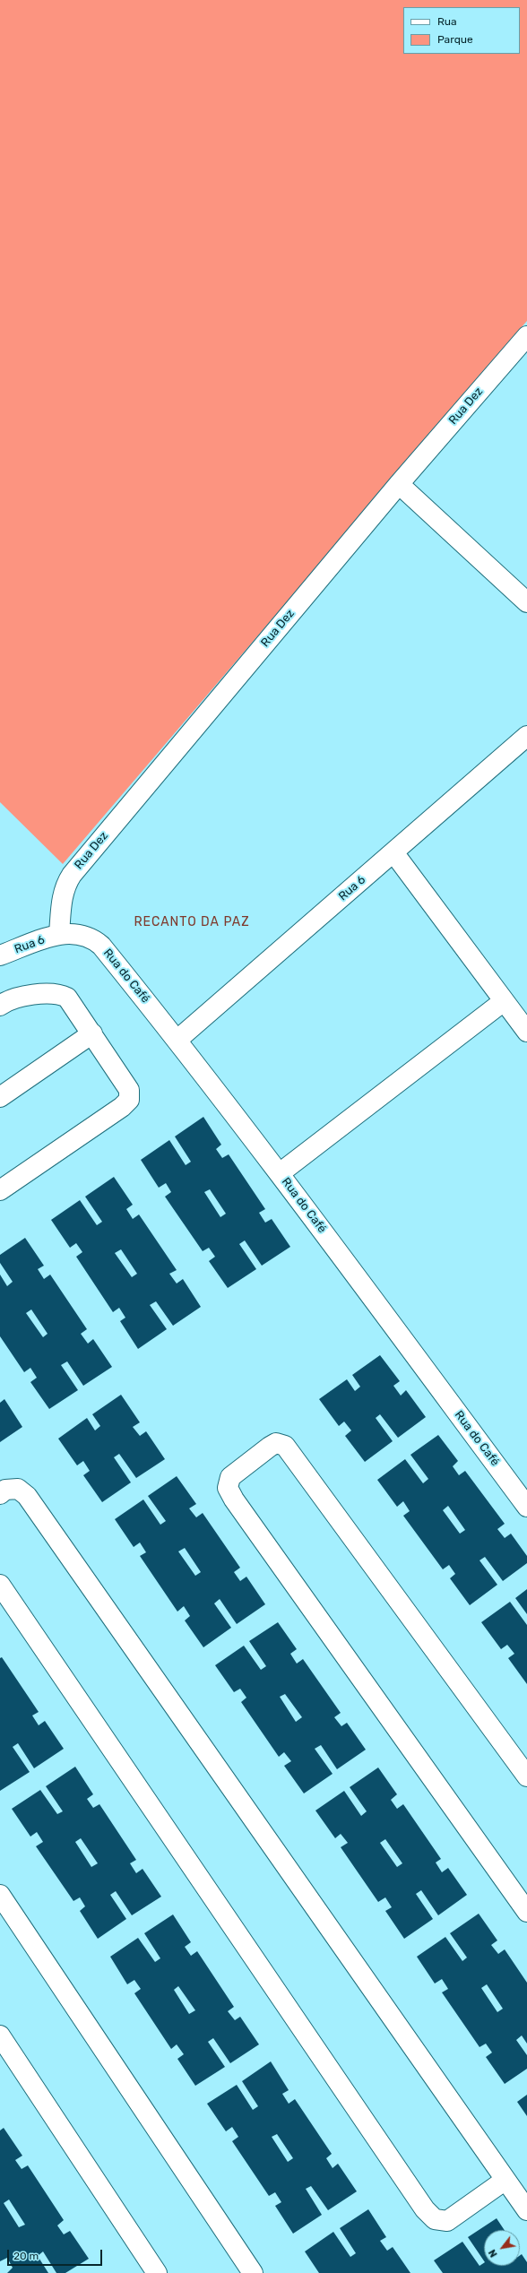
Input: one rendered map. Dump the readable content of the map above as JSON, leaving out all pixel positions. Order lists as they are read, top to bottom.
{
  "streets": {
    "street": ["Rua Dez", "Rua 6", "Rua do Café"]
  },
  "crossings": [
    ["Rua Dez", "Rua 6"],
    ["Rua Dez", "Rua do Café"],
    ["Rua 6", "Rua do Café"]
  ],
  "districts": ["RECANTO DA PAZ"],
  "legend": ["Rua", "Parque"],
  "scale_bar": "20 m",
  "north": "bottom left"
}
